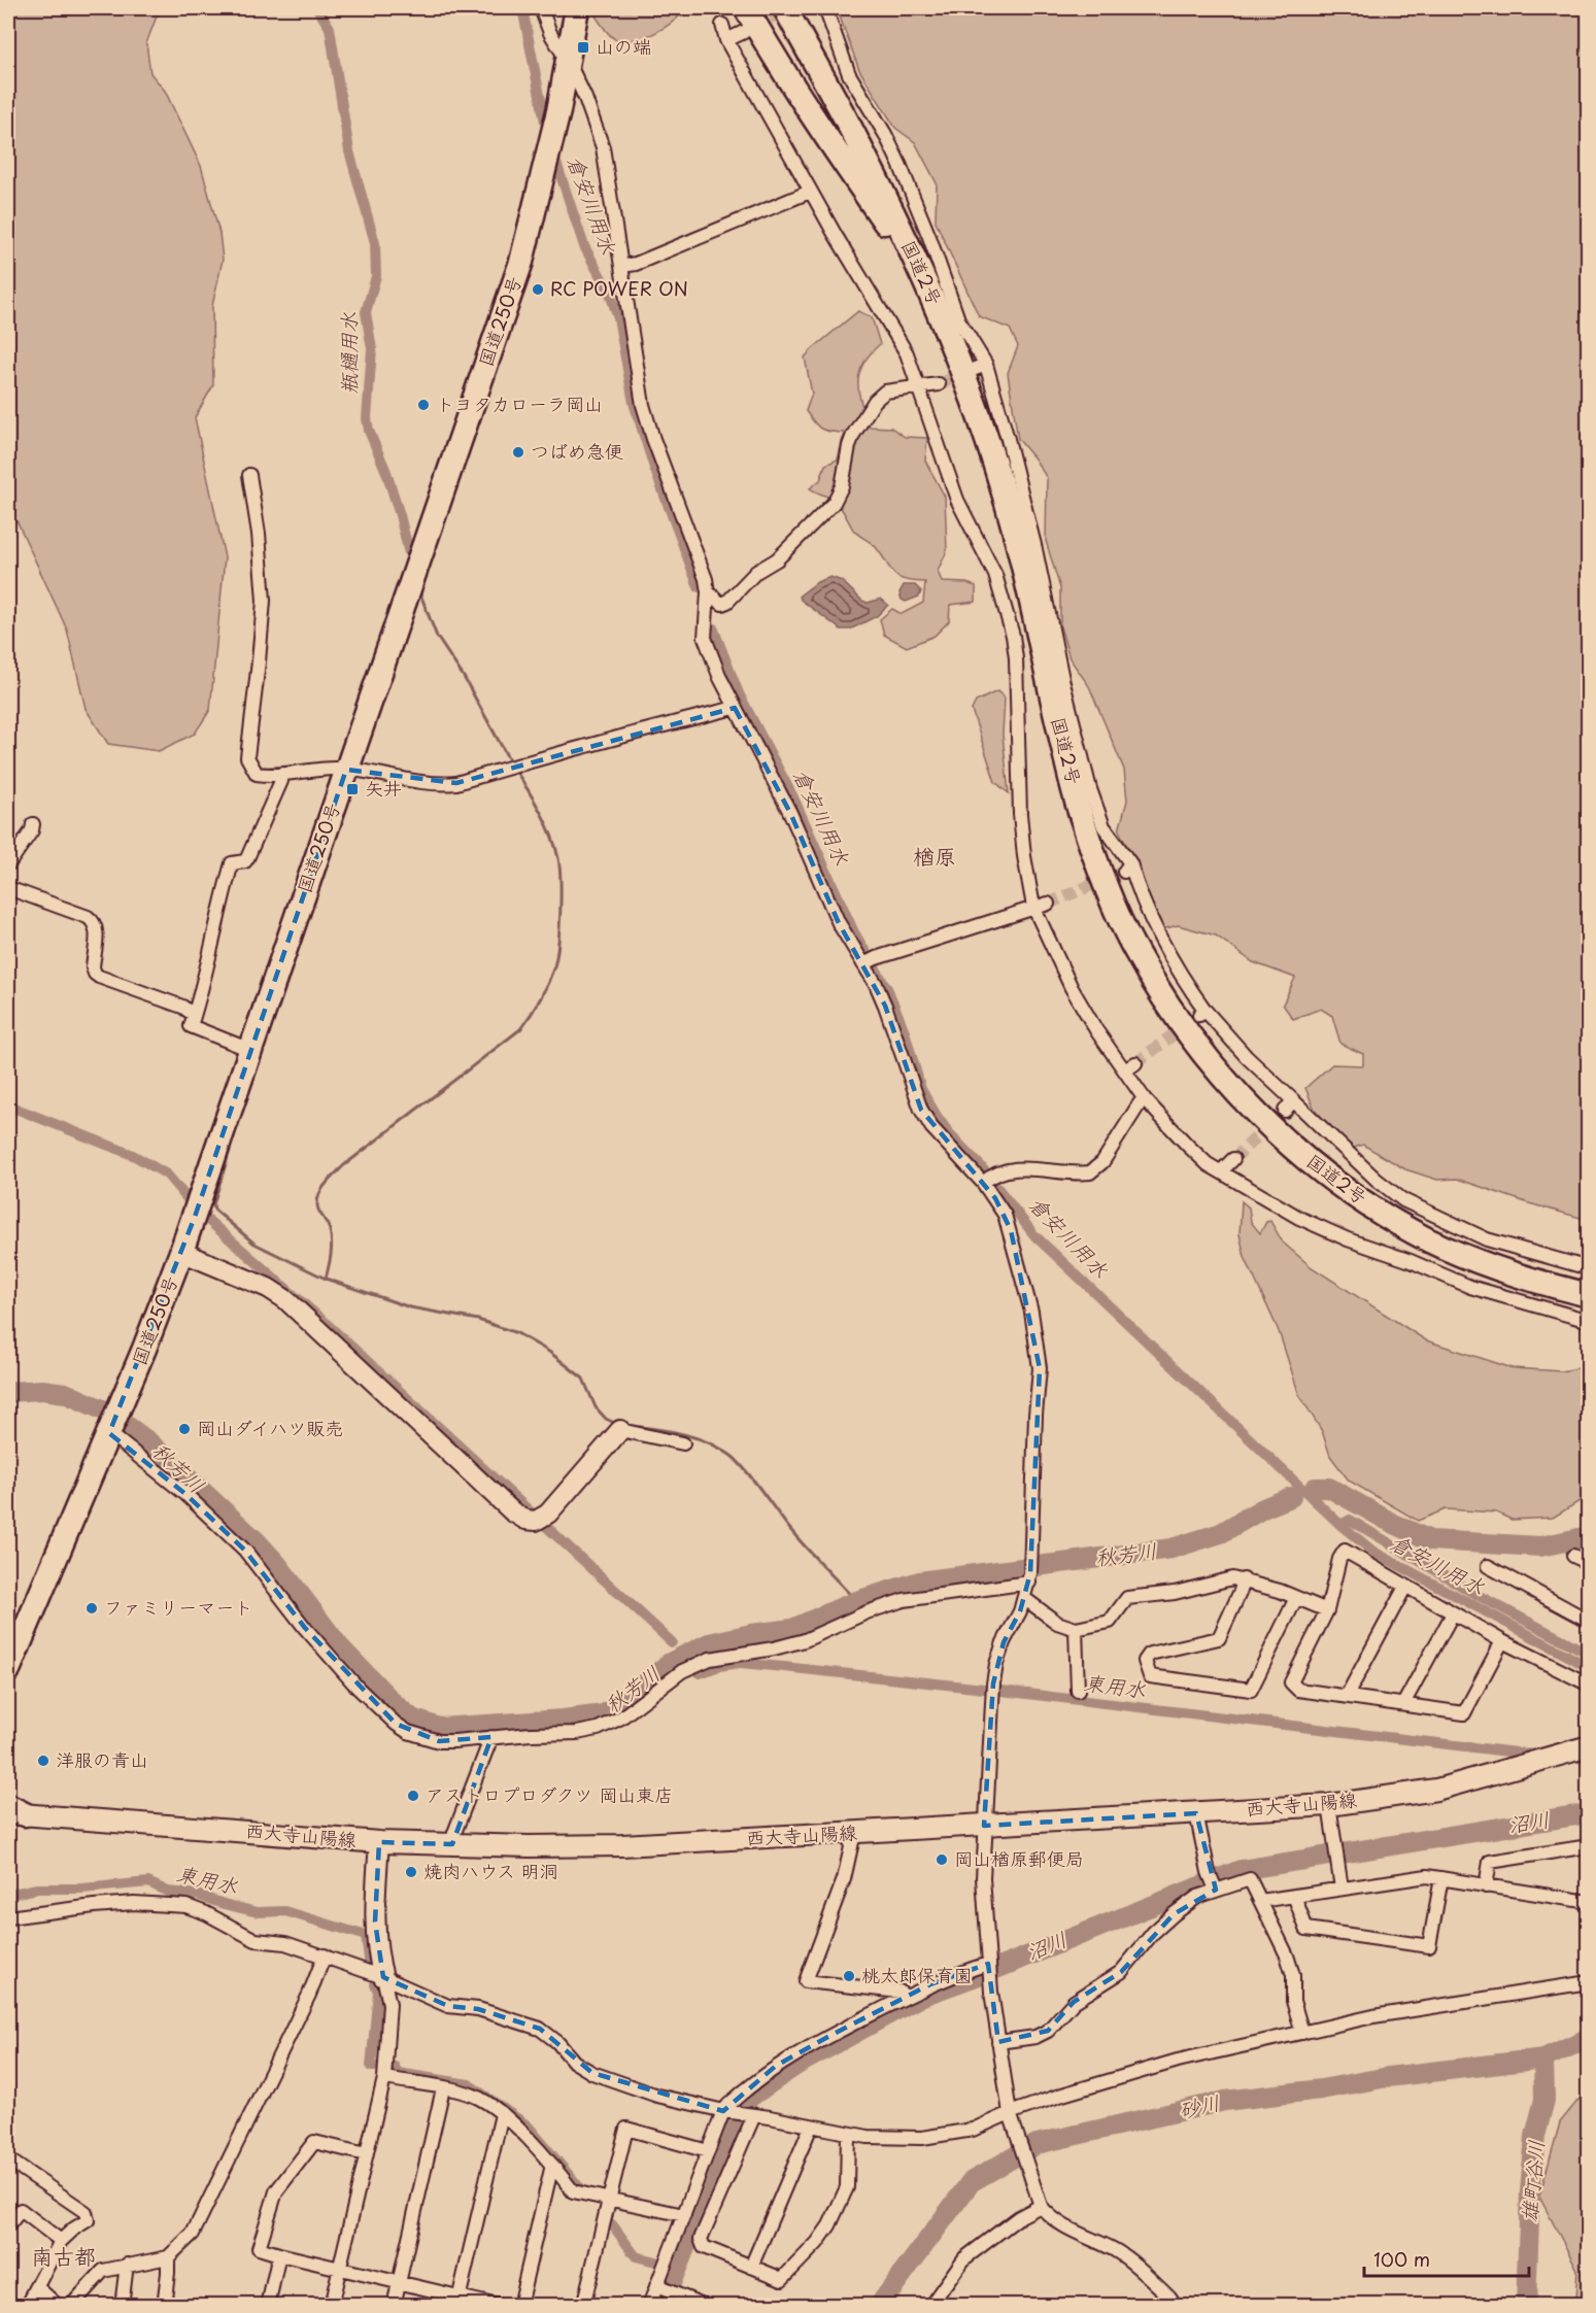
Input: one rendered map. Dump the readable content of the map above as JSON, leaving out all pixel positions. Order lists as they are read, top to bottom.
{
  "streets": {
    "highway": ["国道2号", "国道250号"],
    "main road": ["西大寺山陽線"]
  },
  "districts": ["楢原", "南古都"],
  "water": [
    "倉安川用水",
    "瓶樋用水",
    "秋芳川",
    "東用水",
    "沼川",
    "砂川",
    "雄町谷川"
  ],
  "places": {
    "transit": ["山の端", "矢井"],
    "other": [
      "RC POWER ON",
      "トヨタカローラ岡山",
      "つばめ急便",
      "岡山ダイハツ販売",
      "ファミリーマート",
      "洋服の青山",
      "アストロプロダクツ 岡山東店",
      "岡山楢原郵便局",
      "焼肉ハウス 明洞",
      "桃太郎保育園"
    ]
  },
  "scale_bar": "100 m"
}
